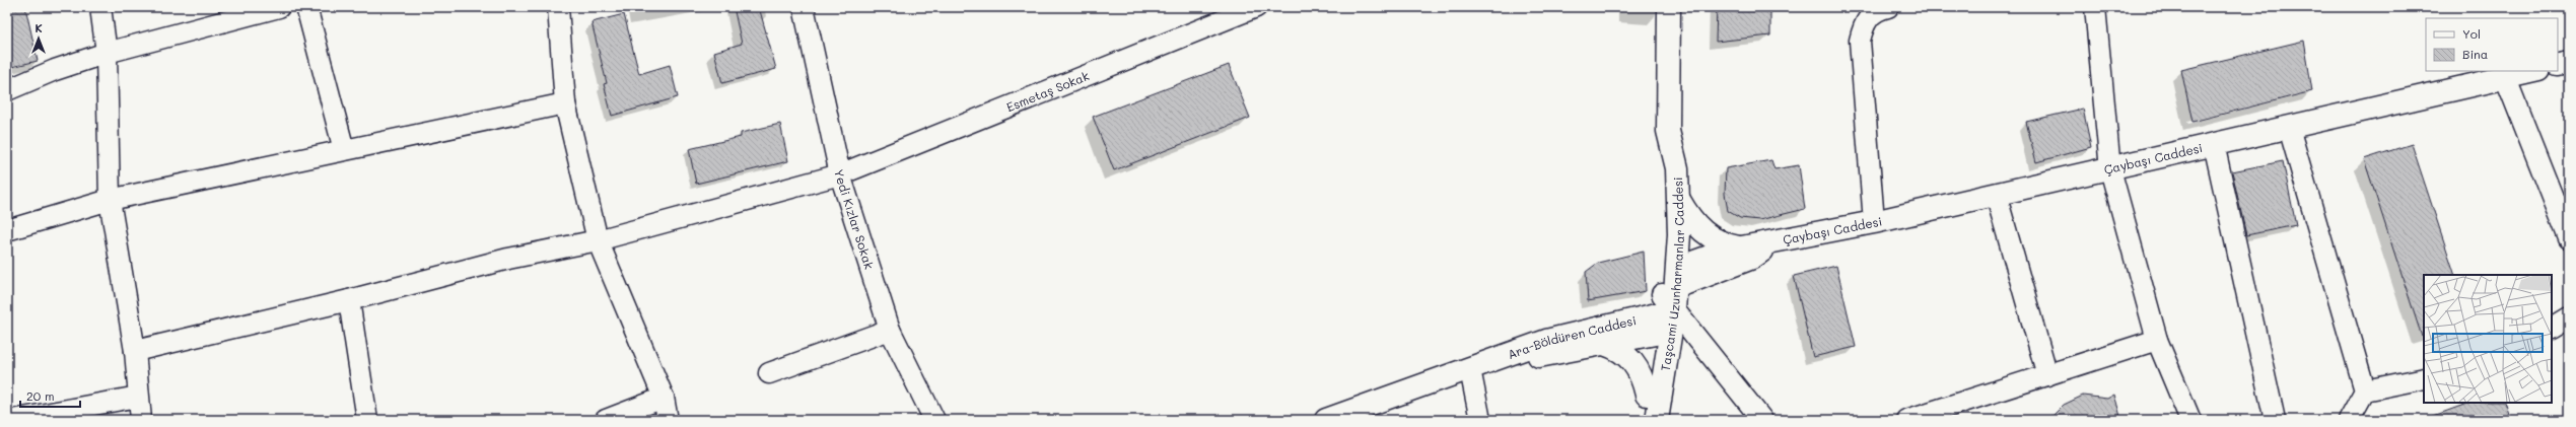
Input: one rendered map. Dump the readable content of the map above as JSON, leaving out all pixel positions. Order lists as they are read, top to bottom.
{
  "streets": {
    "street": [
      "Esmetaş Sokak",
      "Çaybaşı Caddesi",
      "Yedi Kızlar Sokak",
      "Taşcami Uzunharmanlar Caddesi",
      "Ara-Böldüren Caddesi"
    ]
  },
  "crossings": [
    ["Esmetaş Sokak", "Yedi Kızlar Sokak"],
    ["Çaybaşı Caddesi", "Taşcami Uzunharmanlar Caddesi"],
    ["Çaybaşı Caddesi", "Ara-Böldüren Caddesi"],
    ["Taşcami Uzunharmanlar Caddesi", "Ara-Böldüren Caddesi"]
  ],
  "legend": ["Yol", "Bina"],
  "scale_bar": "20 m",
  "north": "top"
}
